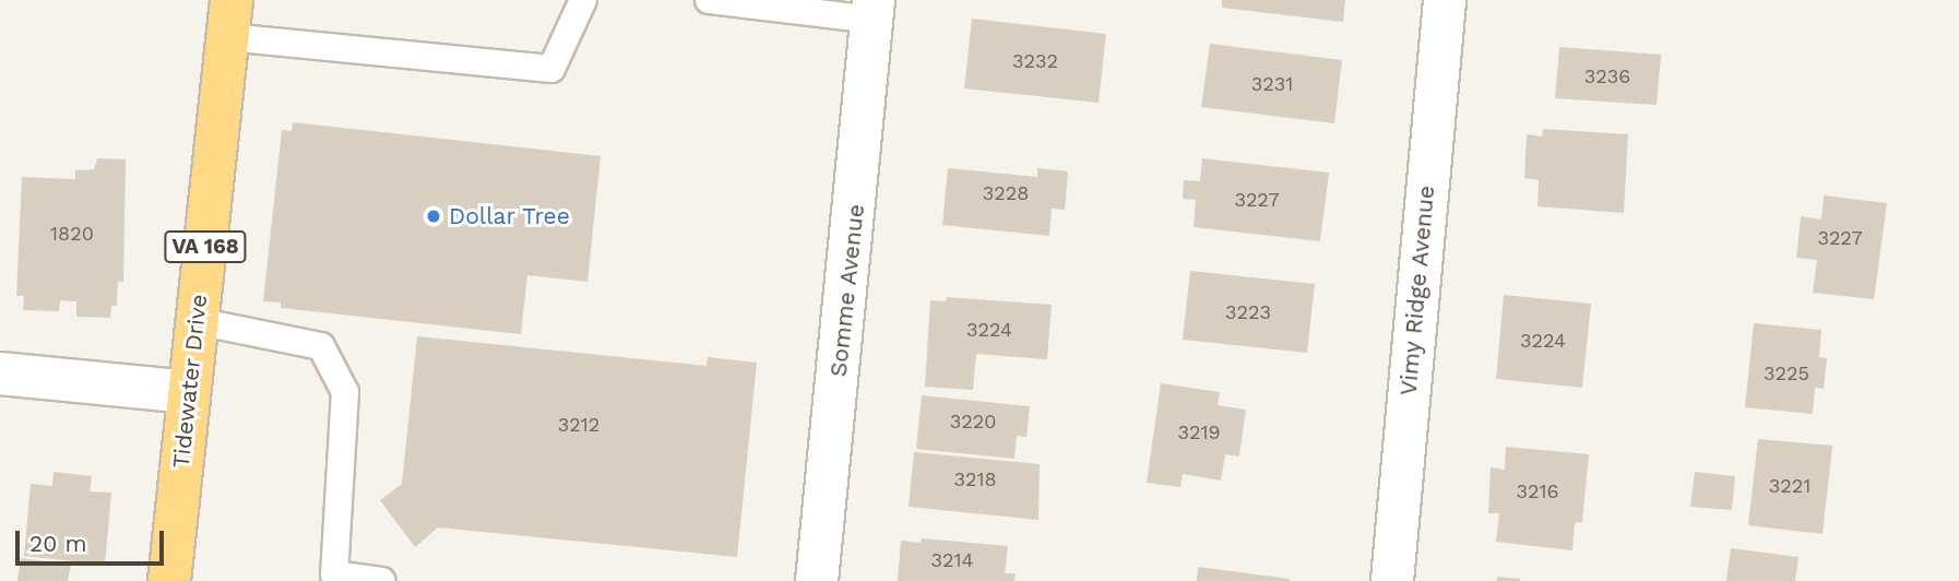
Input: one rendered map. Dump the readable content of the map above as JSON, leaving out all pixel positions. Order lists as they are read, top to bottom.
{
  "streets": {
    "highway": ["VA 168", "Tidewater Drive"],
    "street": ["Somme Avenue", "Vimy Ridge Avenue"]
  },
  "places": ["Dollar Tree"],
  "house_numbers": [
    "3232",
    "3236",
    "3231",
    "3228",
    "3227",
    "1820",
    "3227",
    "3223",
    "3224",
    "3224",
    "3225",
    "3220",
    "3212",
    "3219",
    "3218",
    "3221",
    "3216",
    "3214"
  ],
  "scale_bar": "20 m"
}
